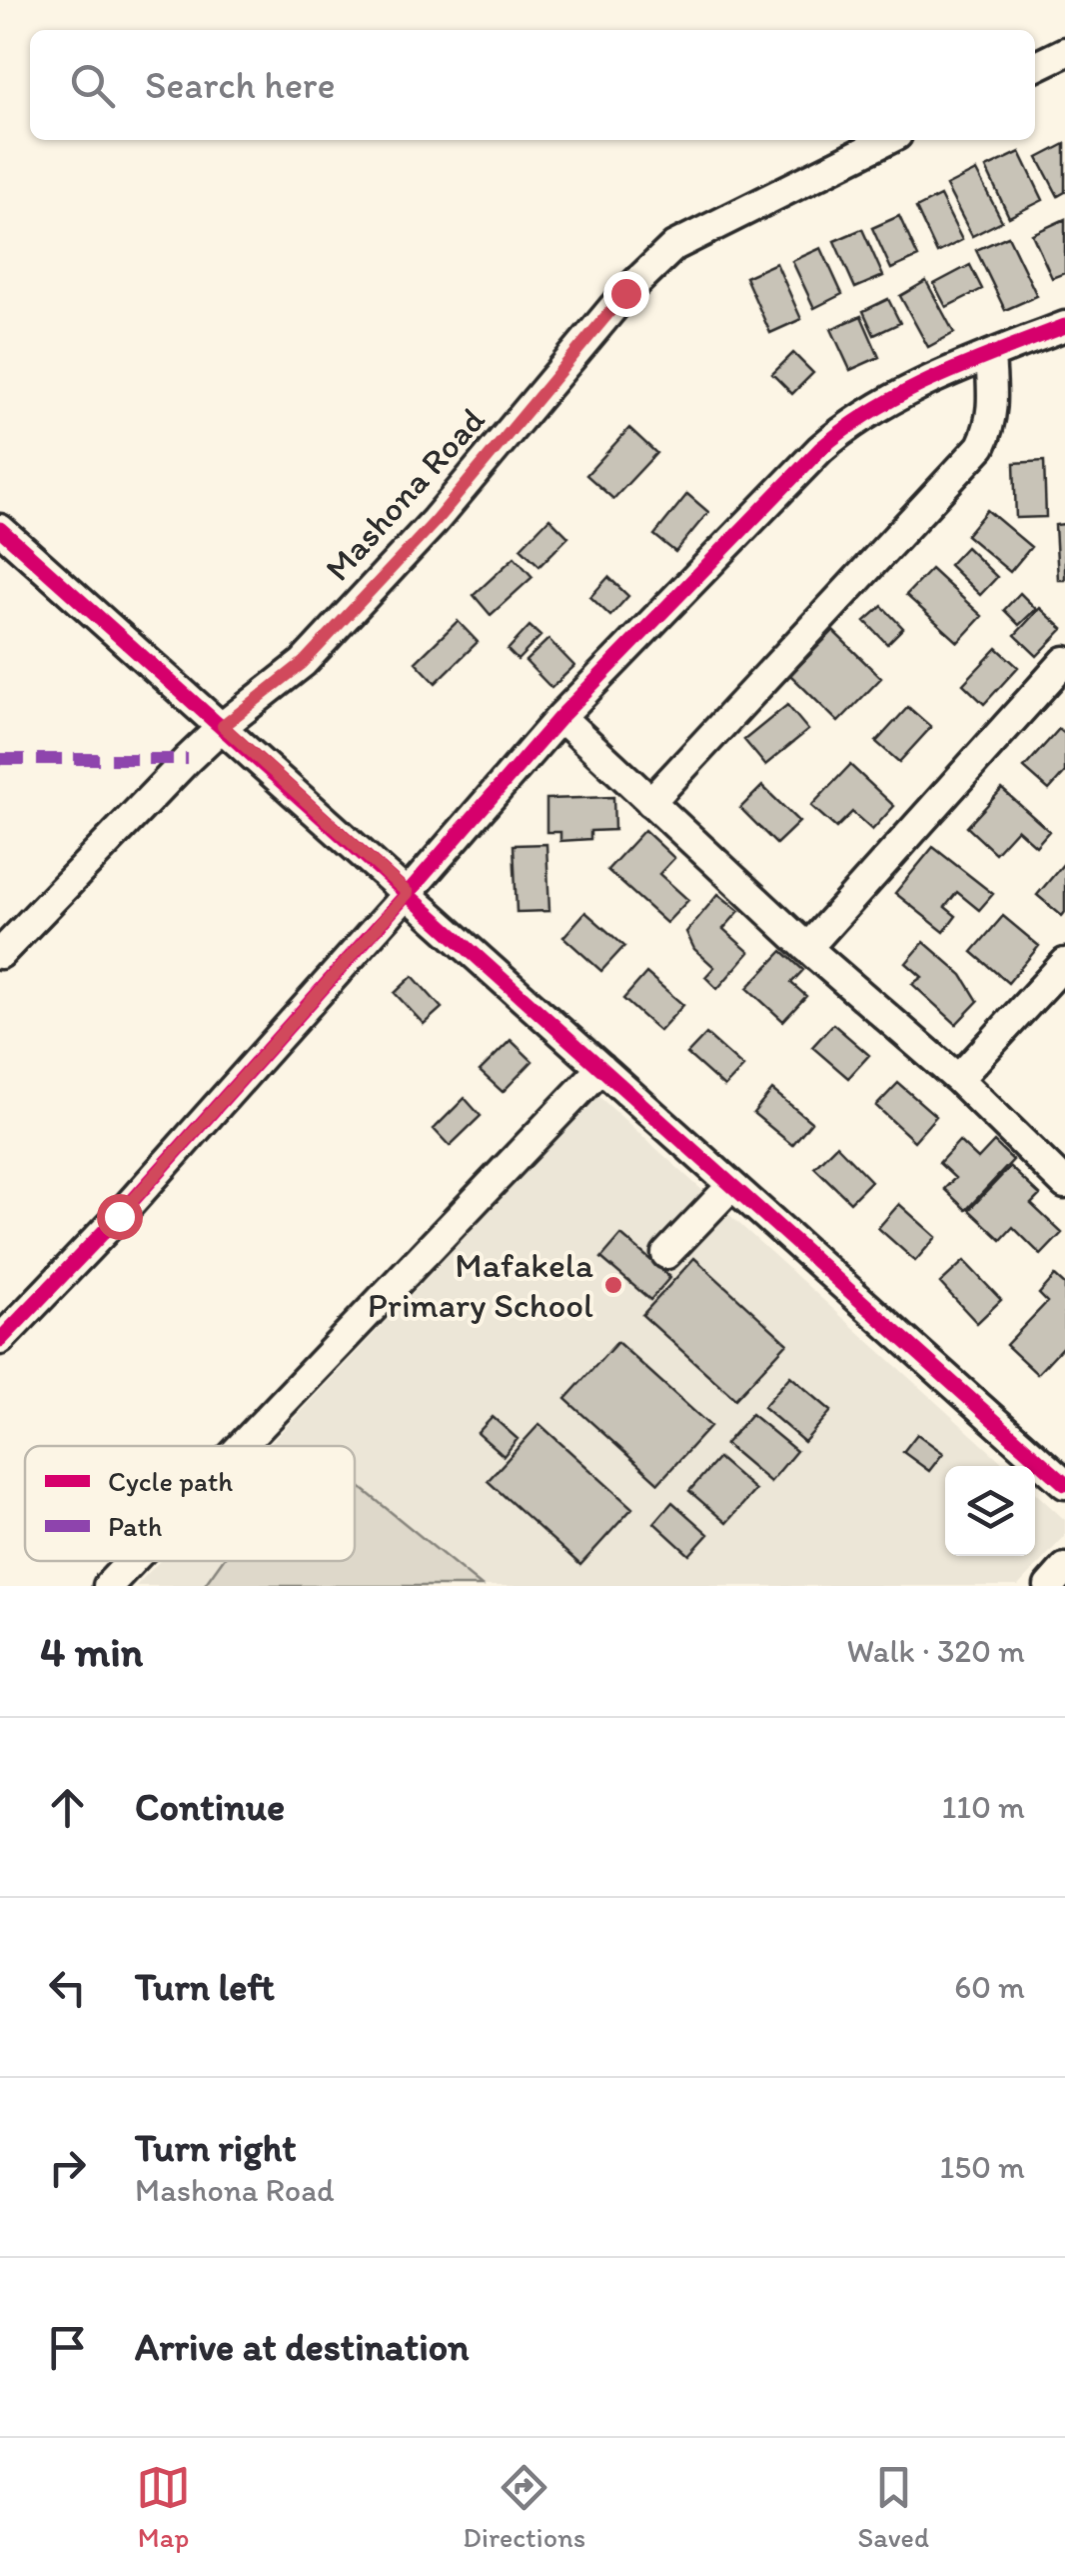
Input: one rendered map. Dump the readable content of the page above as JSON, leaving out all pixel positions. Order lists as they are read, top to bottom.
{
  "streets": {
    "street": ["Mashona Road"]
  },
  "places": ["Mafakela Primary School"],
  "legend": ["Cycle path", "Path"],
  "page": {
    "search": "Search here",
    "heading": ["4 min", "Walk · 320 m"],
    "list": [
      ["Continue", "110 m"],
      ["Turn left", "60 m"],
      ["Turn right", "Mashona Road", "150 m"],
      "Arrive at destination"
    ],
    "nav": ["Map", "Directions", "Saved"]
  }
}
